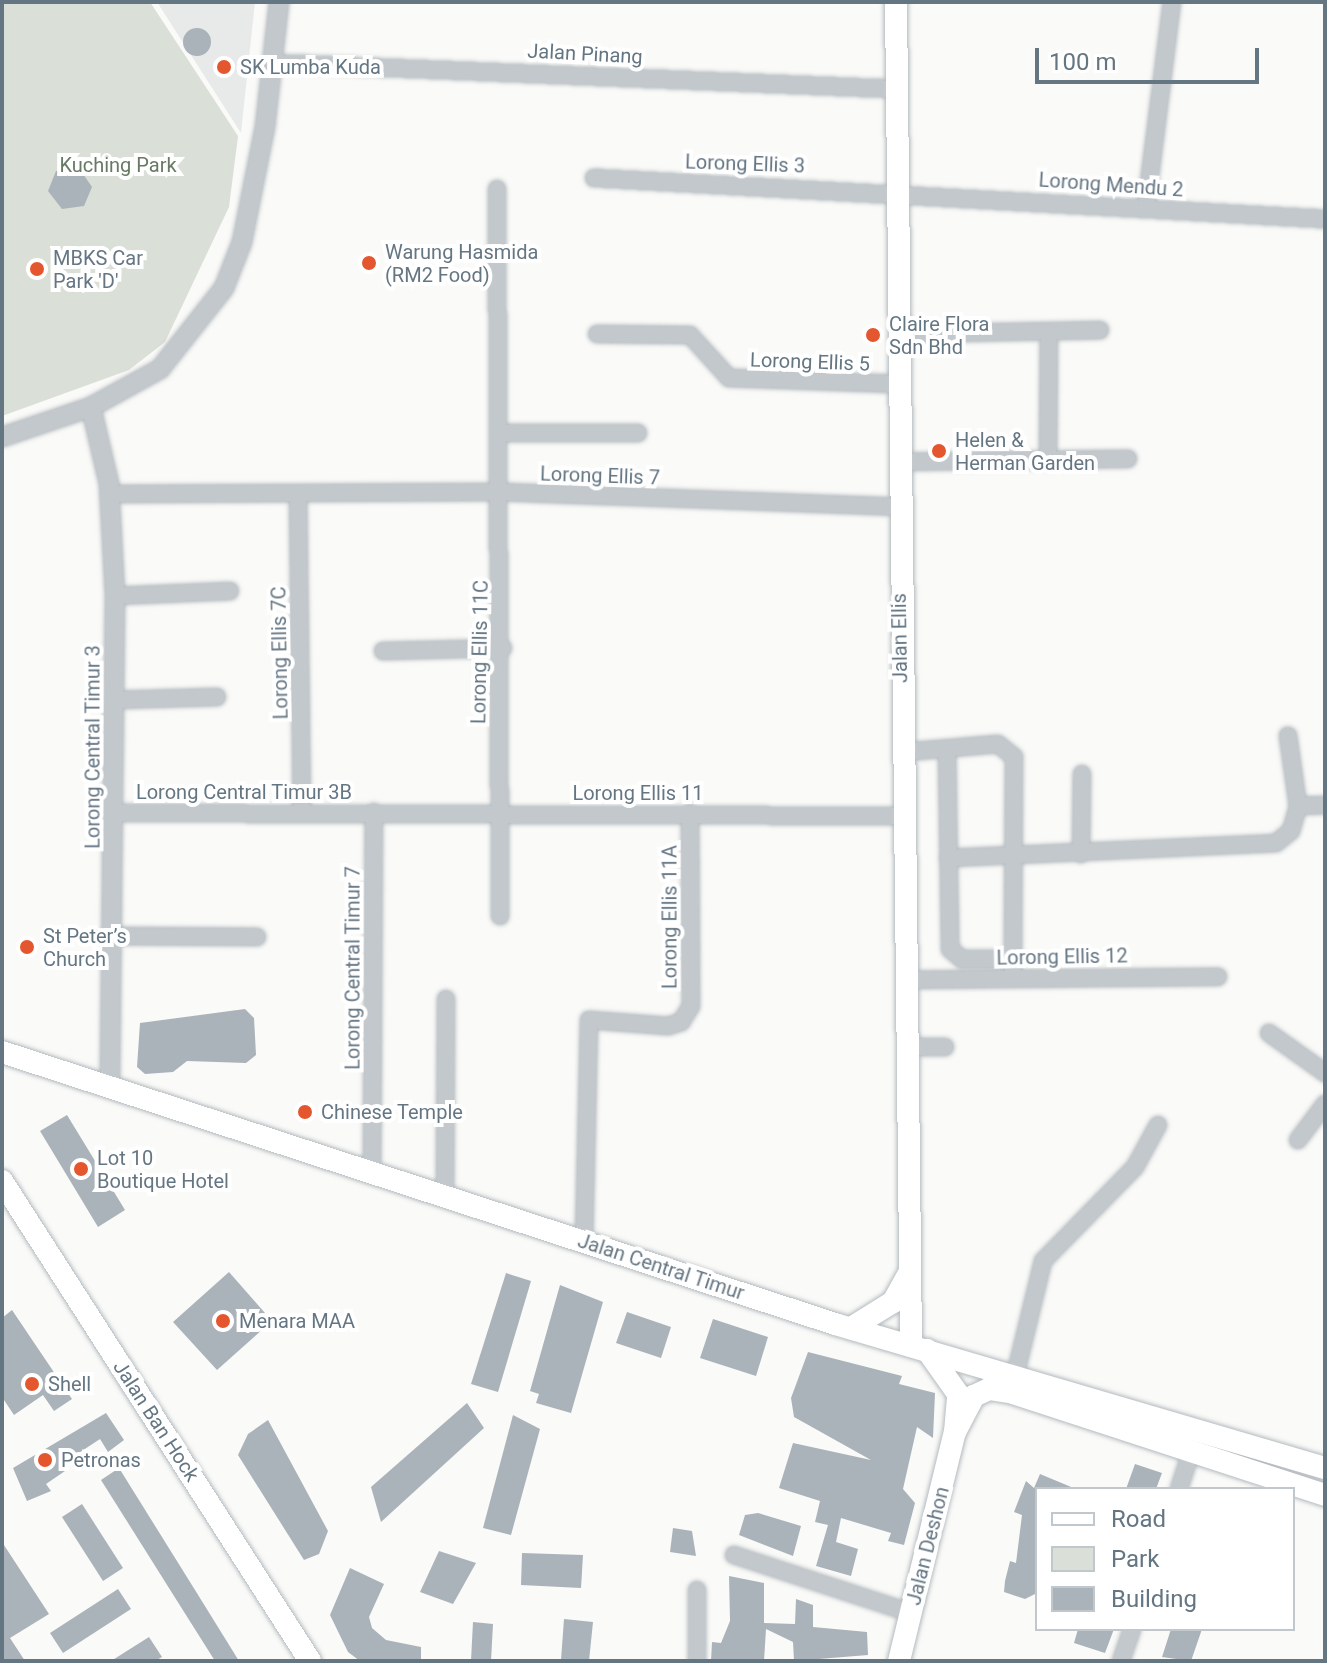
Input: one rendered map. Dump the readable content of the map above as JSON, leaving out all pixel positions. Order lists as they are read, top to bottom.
{
  "streets": {
    "main road": [
      "Jalan Ellis",
      "Jalan Central Timur",
      "Jalan Ban Hock",
      "Jalan Deshon"
    ],
    "street": [
      "Jalan Pinang",
      "Lorong Ellis 3",
      "Lorong Mendu 2",
      "Lorong Ellis 5",
      "Lorong Ellis 7",
      "Lorong Ellis 11C",
      "Lorong Ellis 7C",
      "Lorong Central Timur 3",
      "Lorong Central Timur 3B",
      "Lorong Ellis 11",
      "Lorong Ellis 11A",
      "Lorong Ellis 12",
      "Lorong Central Timur 7"
    ]
  },
  "crossings": [
    ["Jalan Pinang", "Jalan Ellis"],
    ["Lorong Ellis 3", "Lorong Mendu 2"],
    ["Lorong Ellis 3", "Jalan Ellis"],
    ["Lorong Mendu 2", "Jalan Ellis"],
    ["Lorong Ellis 5", "Jalan Ellis"],
    ["Lorong Ellis 7", "Jalan Ellis"],
    ["Lorong Ellis 7", "Lorong Ellis 11C"],
    ["Lorong Ellis 7", "Lorong Ellis 7C"],
    ["Lorong Ellis 7", "Lorong Central Timur 3"],
    ["Jalan Ellis", "Lorong Ellis 11"],
    ["Jalan Ellis", "Lorong Ellis 12"],
    ["Jalan Ellis", "Jalan Central Timur"],
    ["Lorong Ellis 11C", "Lorong Ellis 11"],
    ["Lorong Ellis 7C", "Lorong Central Timur 3B"],
    ["Lorong Central Timur 3", "Lorong Central Timur 3B"],
    ["Lorong Central Timur 3", "Jalan Central Timur"],
    ["Lorong Central Timur 3B", "Lorong Ellis 11"],
    ["Lorong Central Timur 3B", "Lorong Central Timur 7"],
    ["Lorong Ellis 11", "Lorong Ellis 11A"],
    ["Lorong Ellis 11", "Lorong Central Timur 7"],
    ["Lorong Ellis 11A", "Jalan Central Timur"],
    ["Lorong Central Timur 7", "Jalan Central Timur"]
  ],
  "parks": ["Kuching Park"],
  "places": [
    "SK Lumba Kuda",
    "Warung Hasmida (RM2 Food)",
    "MBKS Car Park 'D'",
    "Claire Flora Sdn Bhd",
    "Helen & Herman Garden",
    "St Peter’s Church",
    "Chinese Temple",
    "Lot 10 Boutique Hotel",
    "Menara MAA",
    "Shell",
    "Petronas"
  ],
  "legend": ["Road", "Park", "Building"],
  "scale_bar": "100 m"
}
